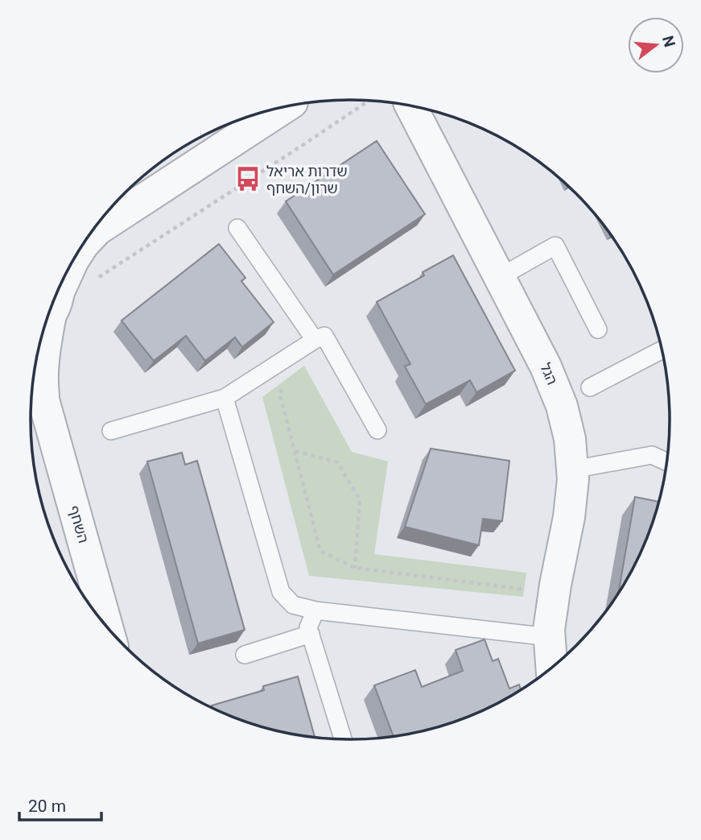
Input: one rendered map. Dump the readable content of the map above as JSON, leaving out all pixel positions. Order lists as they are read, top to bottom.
{
  "streets": {
    "street": ["הגל", "השחף"]
  },
  "places": {
    "bus stop": ["שדרות אריאל שרון/השחף"]
  },
  "scale_bar": "20 m",
  "north": "right"
}
